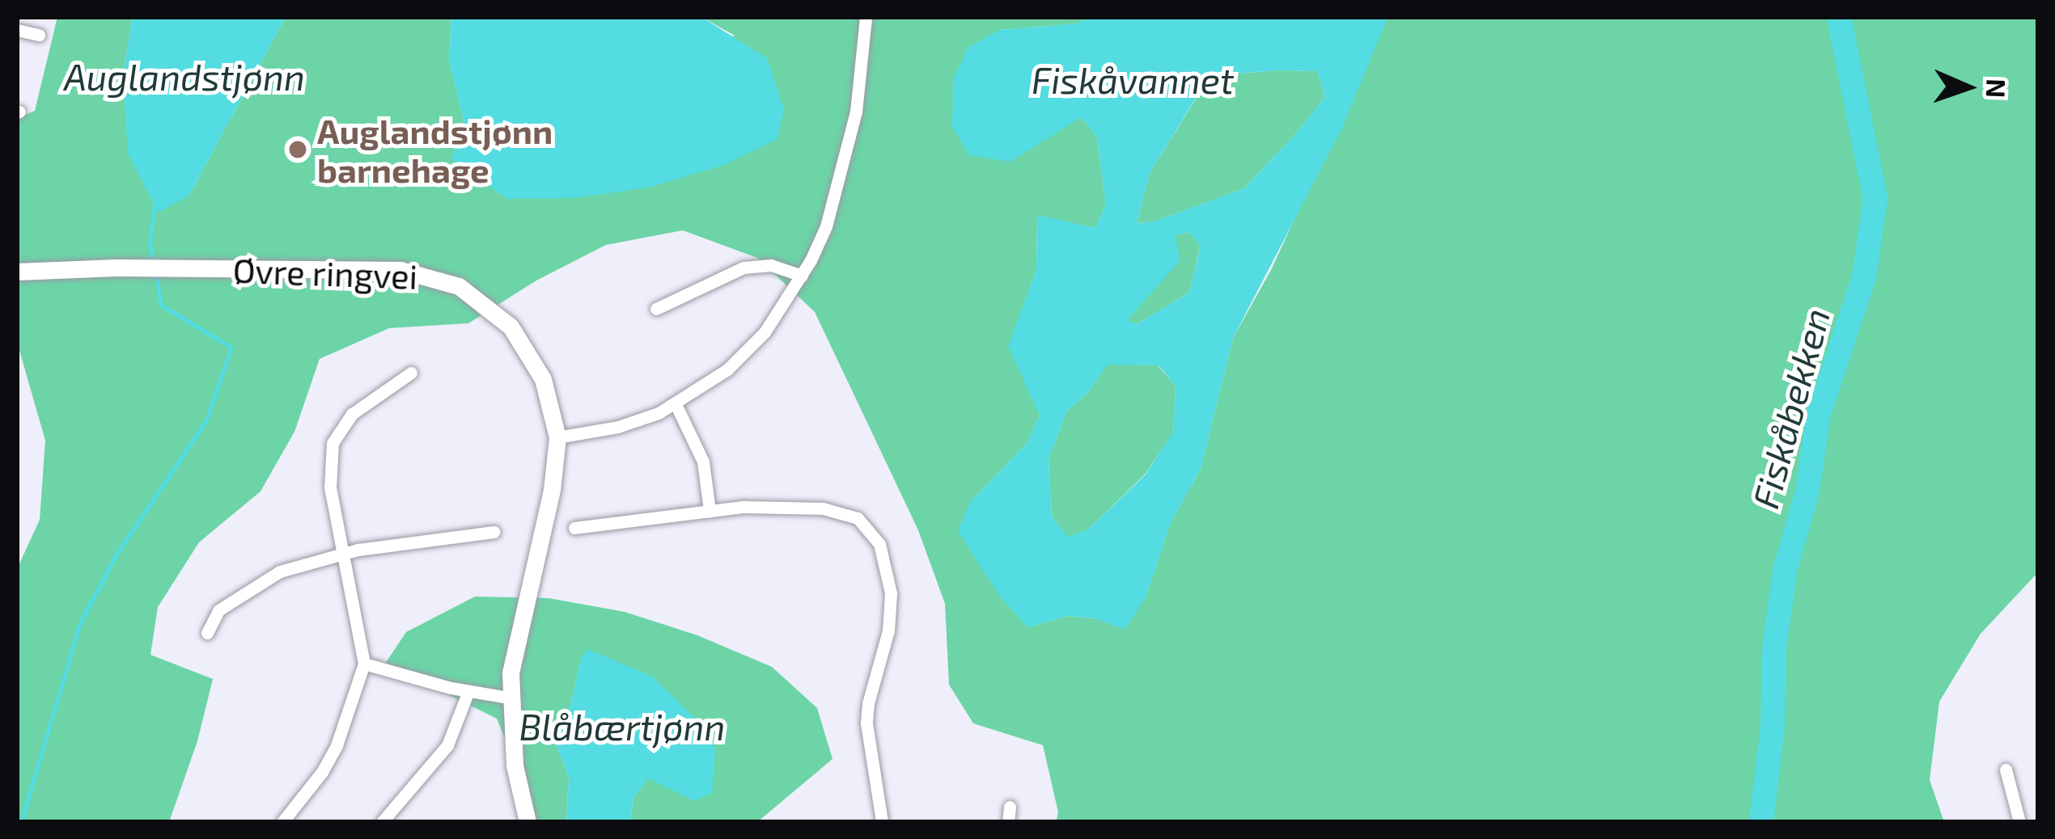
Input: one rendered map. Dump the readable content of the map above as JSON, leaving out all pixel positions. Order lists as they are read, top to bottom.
{
  "streets": {
    "street": ["Øvre ringvei"]
  },
  "water": [
    "Auglandstjønn",
    "Fiskåvannet",
    "Fiskåbekken",
    "Blåbærtjønn"
  ],
  "places": ["Auglandstjønn barnehage"],
  "north": "right"
}
